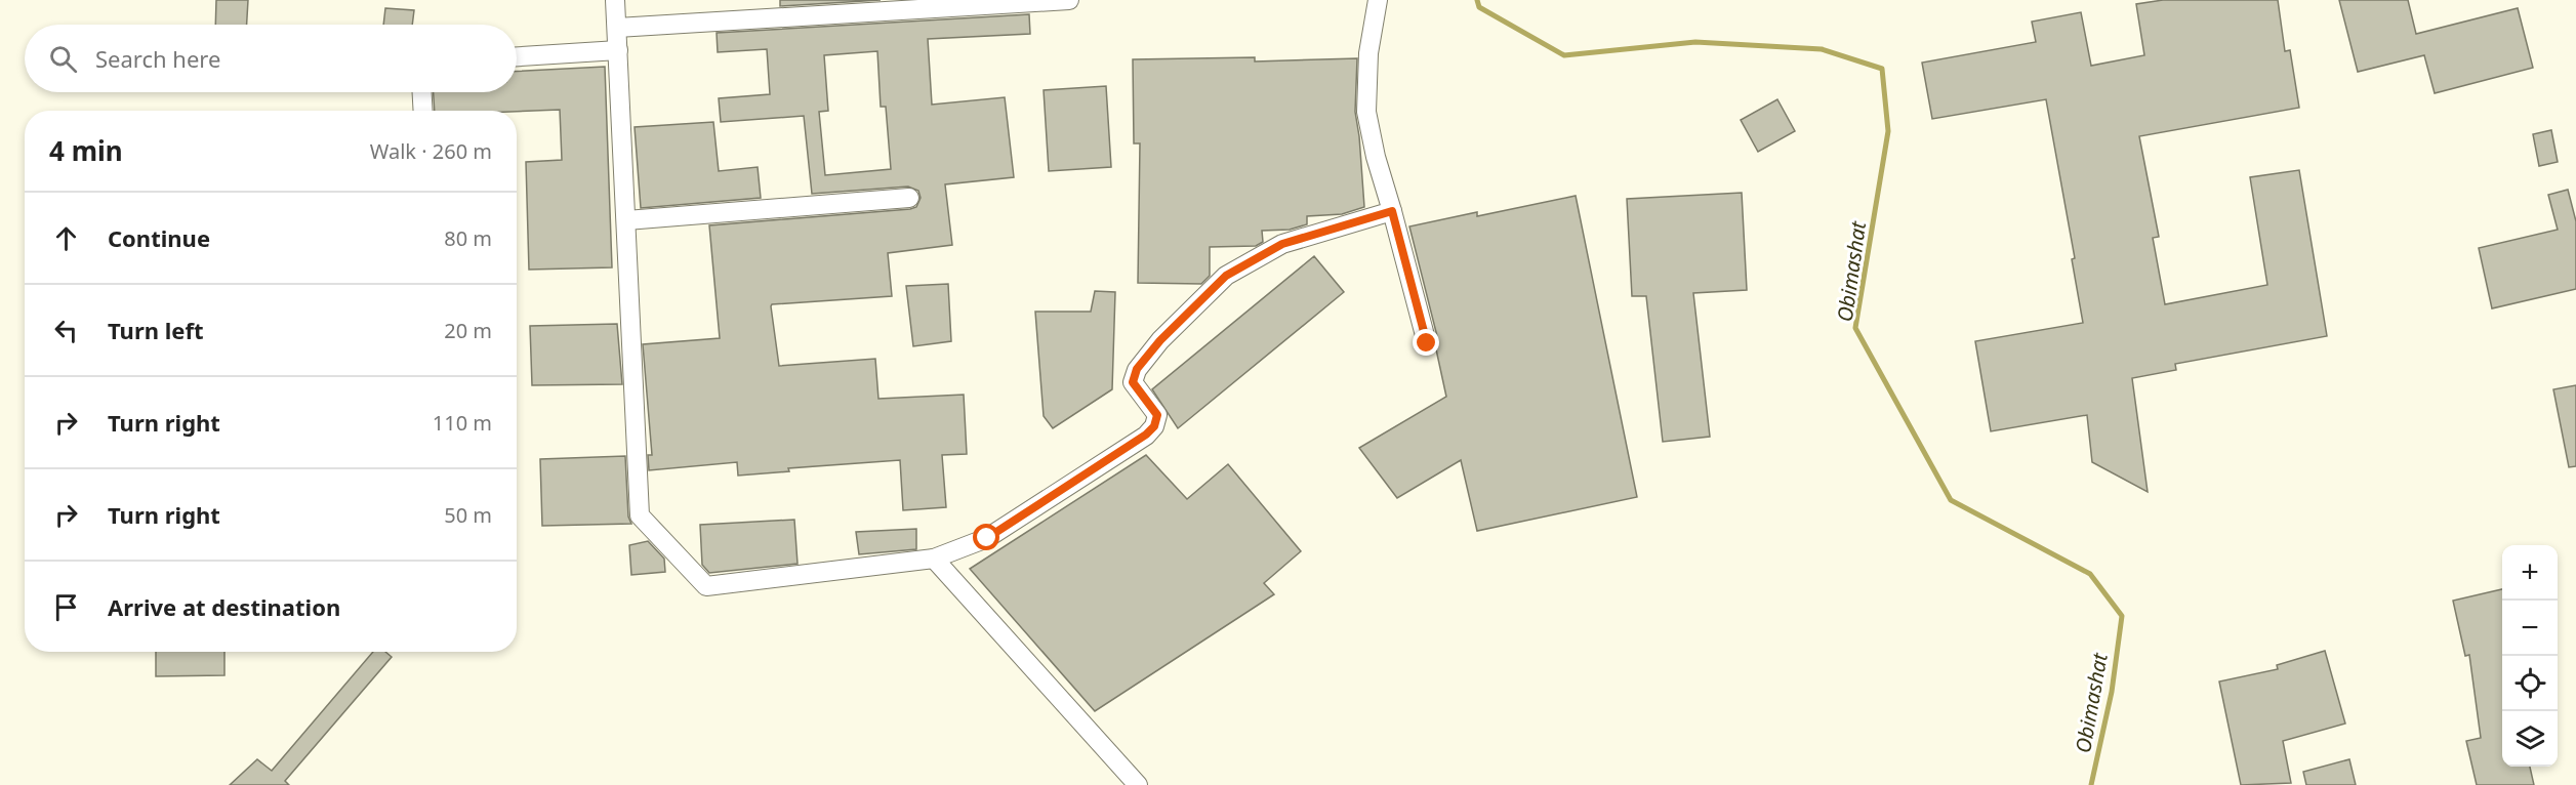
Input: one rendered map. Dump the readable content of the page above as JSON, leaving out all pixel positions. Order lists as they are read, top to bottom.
{
  "water": ["Obimashat"],
  "page": {
    "search": "Search here",
    "heading": ["4 min", "Walk · 260 m"],
    "list": [
      ["Continue", "80 m"],
      ["Turn left", "20 m"],
      ["Turn right", "110 m"],
      ["Turn right", "50 m"],
      "Arrive at destination"
    ],
    "map_buttons": ["+", "−"]
  }
}
